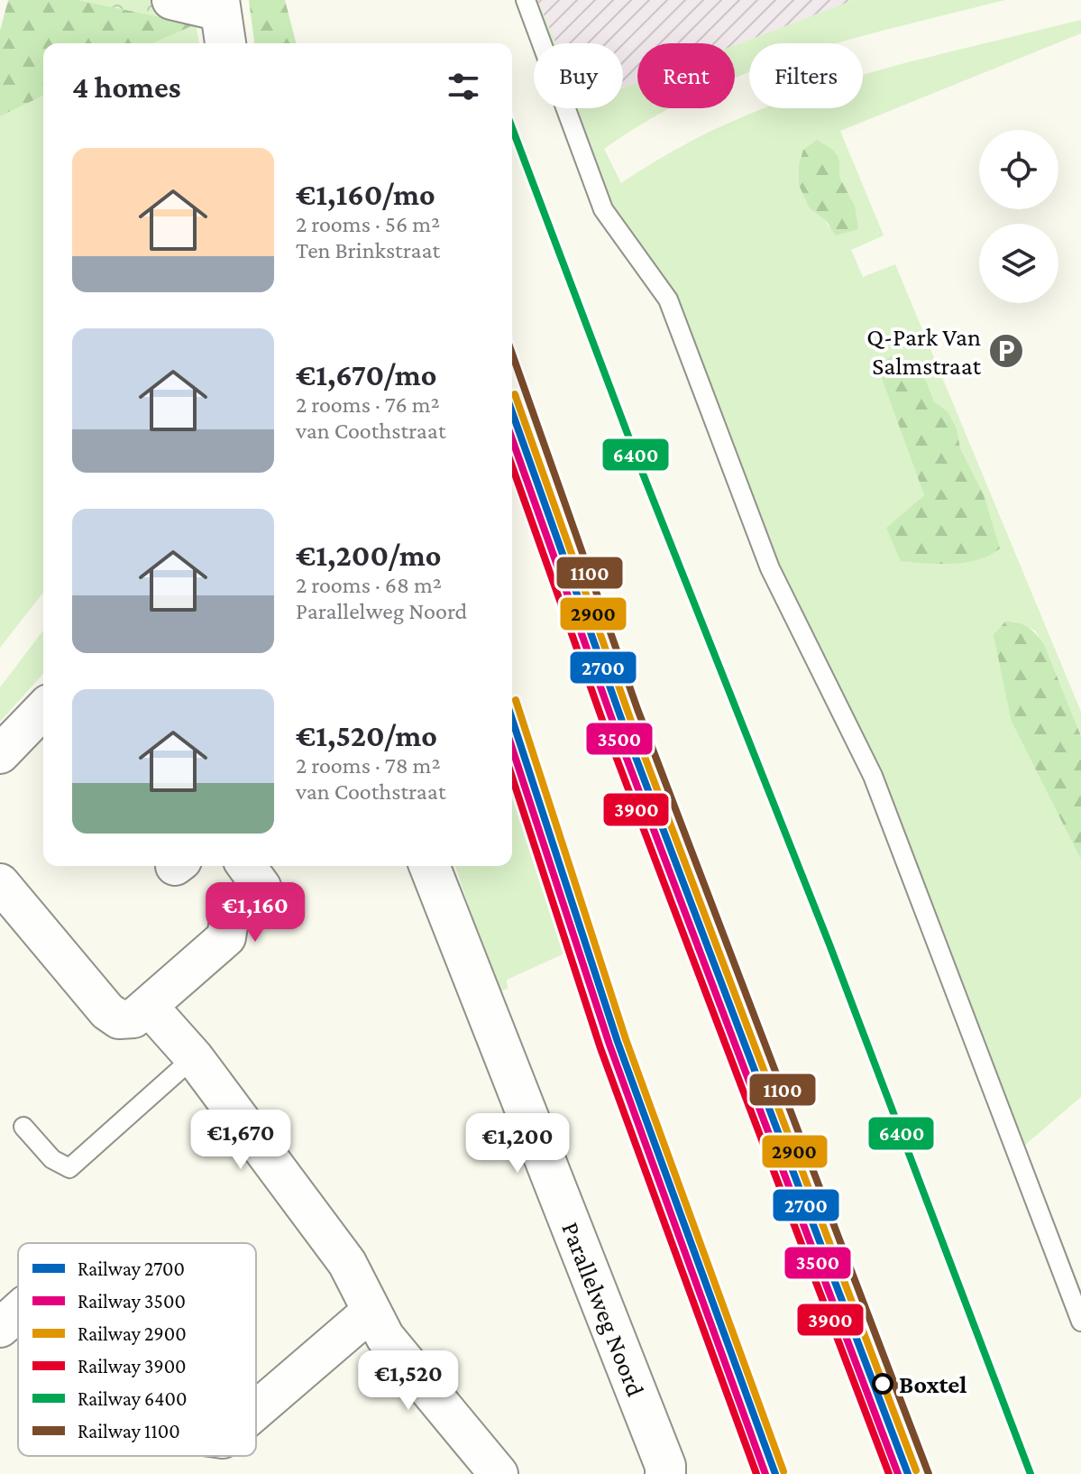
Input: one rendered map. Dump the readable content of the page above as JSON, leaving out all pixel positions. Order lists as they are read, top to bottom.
{
  "streets": {
    "street": ["Parallelweg Noord"]
  },
  "places": {
    "parking": ["Q-Park Van Salmstraat"],
    "other": ["Boxtel"]
  },
  "lines": [
    "rail line 6400",
    "rail line 1100",
    "rail line 2900",
    "rail line 2700",
    "rail line 3500",
    "rail line 3900"
  ],
  "legend": [
    "Railway 2700",
    "Railway 3500",
    "Railway 2900",
    "Railway 3900",
    "Railway 6400",
    "Railway 1100"
  ],
  "page": {
    "chip": ["Buy", "Rent", "Filters"],
    "heading": "4 homes",
    "list": [
      {
        "name": "€1,160/mo",
        "note": "2 rooms · 56 m² · Ten Brinkstraat"
      },
      {
        "name": "€1,670/mo",
        "note": "2 rooms · 76 m² · van Coothstraat"
      },
      {
        "name": "€1,200/mo",
        "note": "2 rooms · 68 m² · Parallelweg Noord"
      },
      {
        "name": "€1,520/mo",
        "note": "2 rooms · 78 m² · van Coothstraat"
      }
    ],
    "price": [
      "€1,160",
      "€1,670",
      "€1,200",
      "€1,520"
    ]
  }
}
